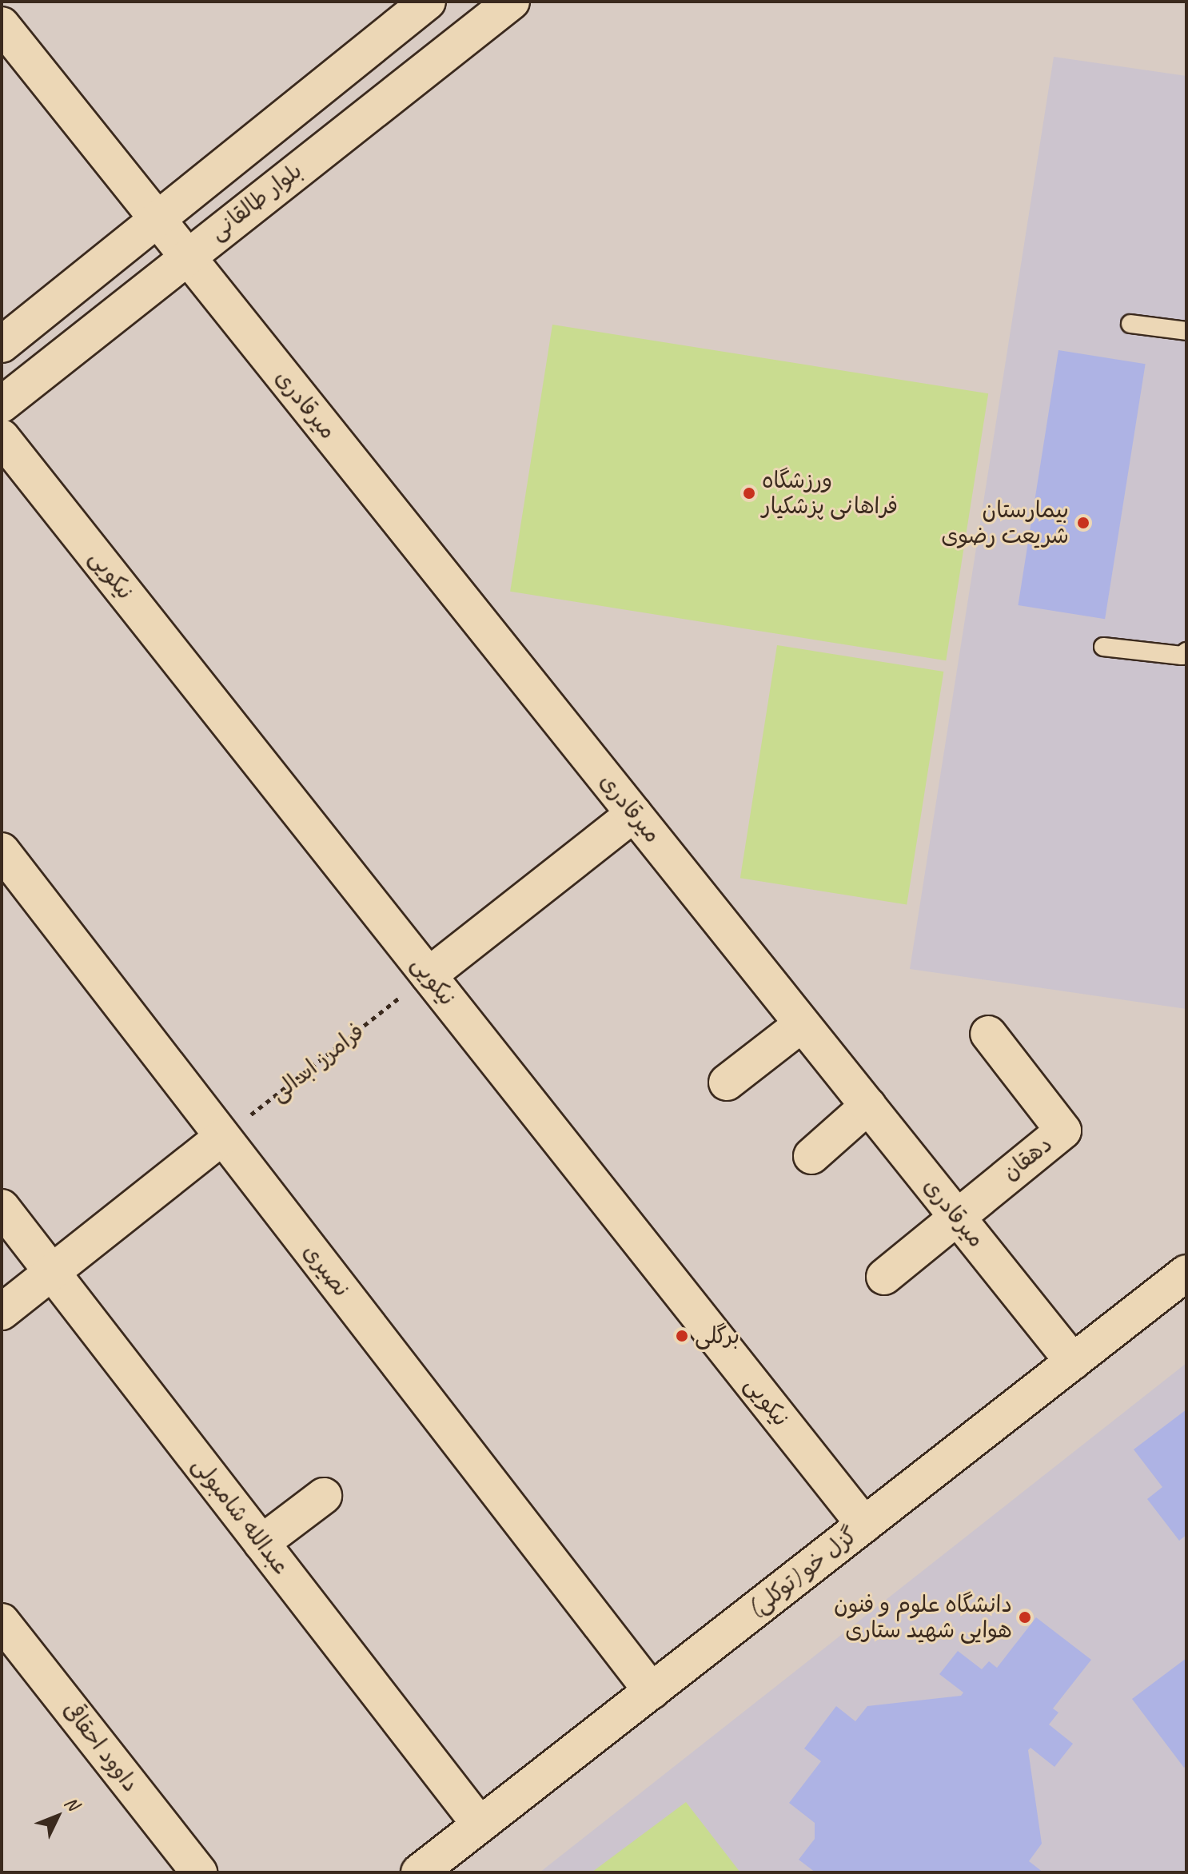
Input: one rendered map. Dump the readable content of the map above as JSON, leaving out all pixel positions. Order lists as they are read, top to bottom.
{
  "streets": {
    "street": [
      "بلوار طالقانی",
      "میرقادری",
      "نیکویی",
      "دهقان",
      "نصیری",
      "عبدالله شامبولی",
      "گزل خو (توکلی)",
      "داوود احقاقی"
    ],
    "path": ["فرامرز ابدالی"]
  },
  "crossings": [
    ["بلوار طالقانی", "میرقادری"],
    ["میرقادری", "دهقان"],
    ["میرقادری", "گزل خو (توکلی)"],
    ["نیکویی", "فرامرز ابدالی"],
    ["نیکویی", "گزل خو (توکلی)"],
    ["فرامرز ابدالی", "نصیری"],
    ["نصیری", "گزل خو (توکلی)"],
    ["عبدالله شامبولی", "گزل خو (توکلی)"]
  ],
  "places": [
    "ورزشگاه فراهانی پزشکیار",
    "بیمارستان شریعت رضوی",
    "برگلی",
    "دانشگاه علوم و فنون هوایی شهید ستاری"
  ],
  "north": "top right"
}
